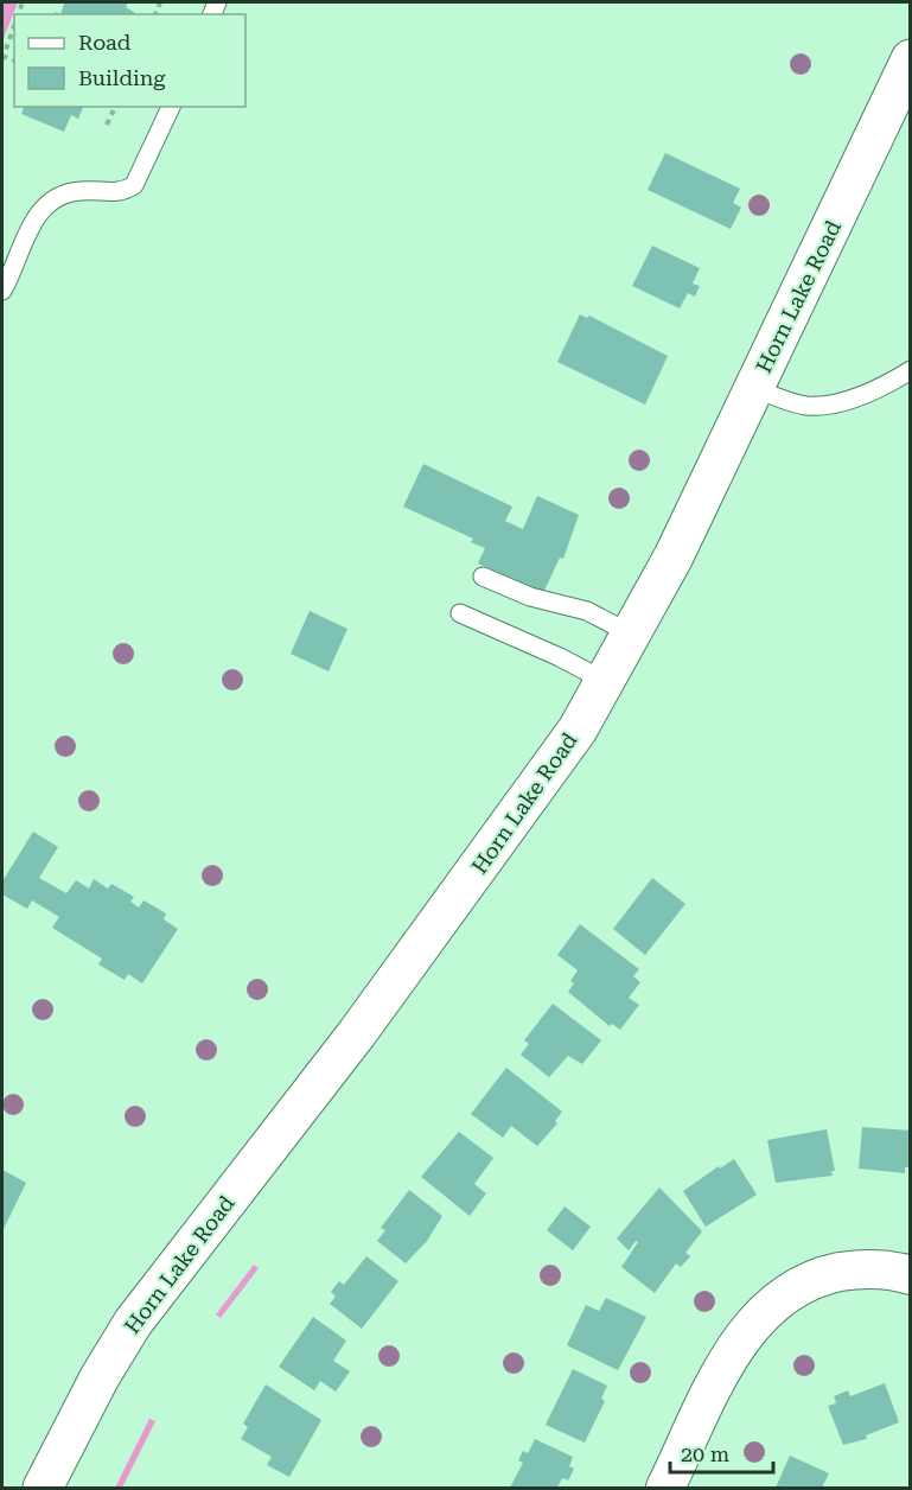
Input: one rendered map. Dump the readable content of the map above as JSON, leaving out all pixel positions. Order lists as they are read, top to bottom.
{
  "streets": {
    "main road": ["Horn Lake Road"]
  },
  "legend": ["Road", "Building"],
  "scale_bar": "20 m"
}
